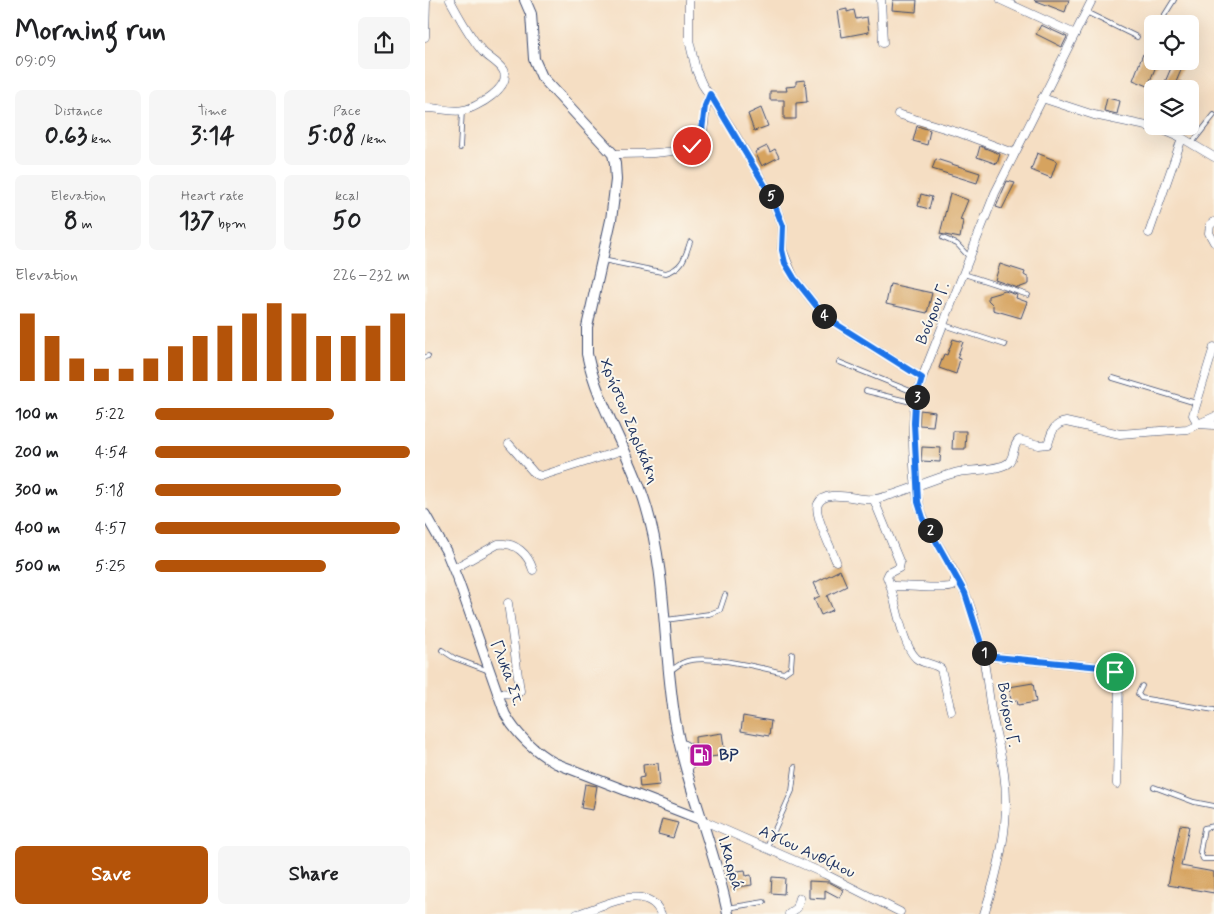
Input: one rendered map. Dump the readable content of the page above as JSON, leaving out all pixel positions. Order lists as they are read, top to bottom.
{
  "streets": {
    "main road": ["Χρήστου Σαρικάκη", "Ι.Καρρά"],
    "street": ["Βούρου Γ.", "Γλυκα Στ.", "Αγίου Ανθίμου"]
  },
  "crossings": [
    ["Χρήστου Σαρικάκη", "Γλυκα Στ."],
    ["Χρήστου Σαρικάκη", "Αγίου Ανθίμου"],
    ["Χρήστου Σαρικάκη", "Ι.Καρρά"],
    ["Γλυκα Στ.", "Αγίου Ανθίμου"],
    ["Γλυκα Στ.", "Ι.Καρρά"],
    ["Αγίου Ανθίμου", "Ι.Καρρά"]
  ],
  "places": {
    "fuel station": ["BP"]
  },
  "page": {
    "heading": ["Morning run", "09:09"],
    "stats": [
      ["Distance", "0.63 km"],
      ["Time", "3:14"],
      ["Pace", "5:08 /km"],
      ["Elevation", "8 m"],
      ["Heart rate", "137 bpm"],
      ["kcal", "50"]
    ],
    "pins": [
      "5",
      "4",
      "3",
      "2",
      "1"
    ],
    "chart": ["Elevation", "226–232 m"],
    "list": [
      {
        "name": "100 m",
        "note": "5:22"
      },
      {
        "name": "200 m",
        "note": "4:54"
      },
      {
        "name": "300 m",
        "note": "5:18"
      },
      {
        "name": "400 m",
        "note": "4:57"
      },
      {
        "name": "500 m",
        "note": "5:25"
      }
    ],
    "buttons": ["Save", "Share"]
  }
}
